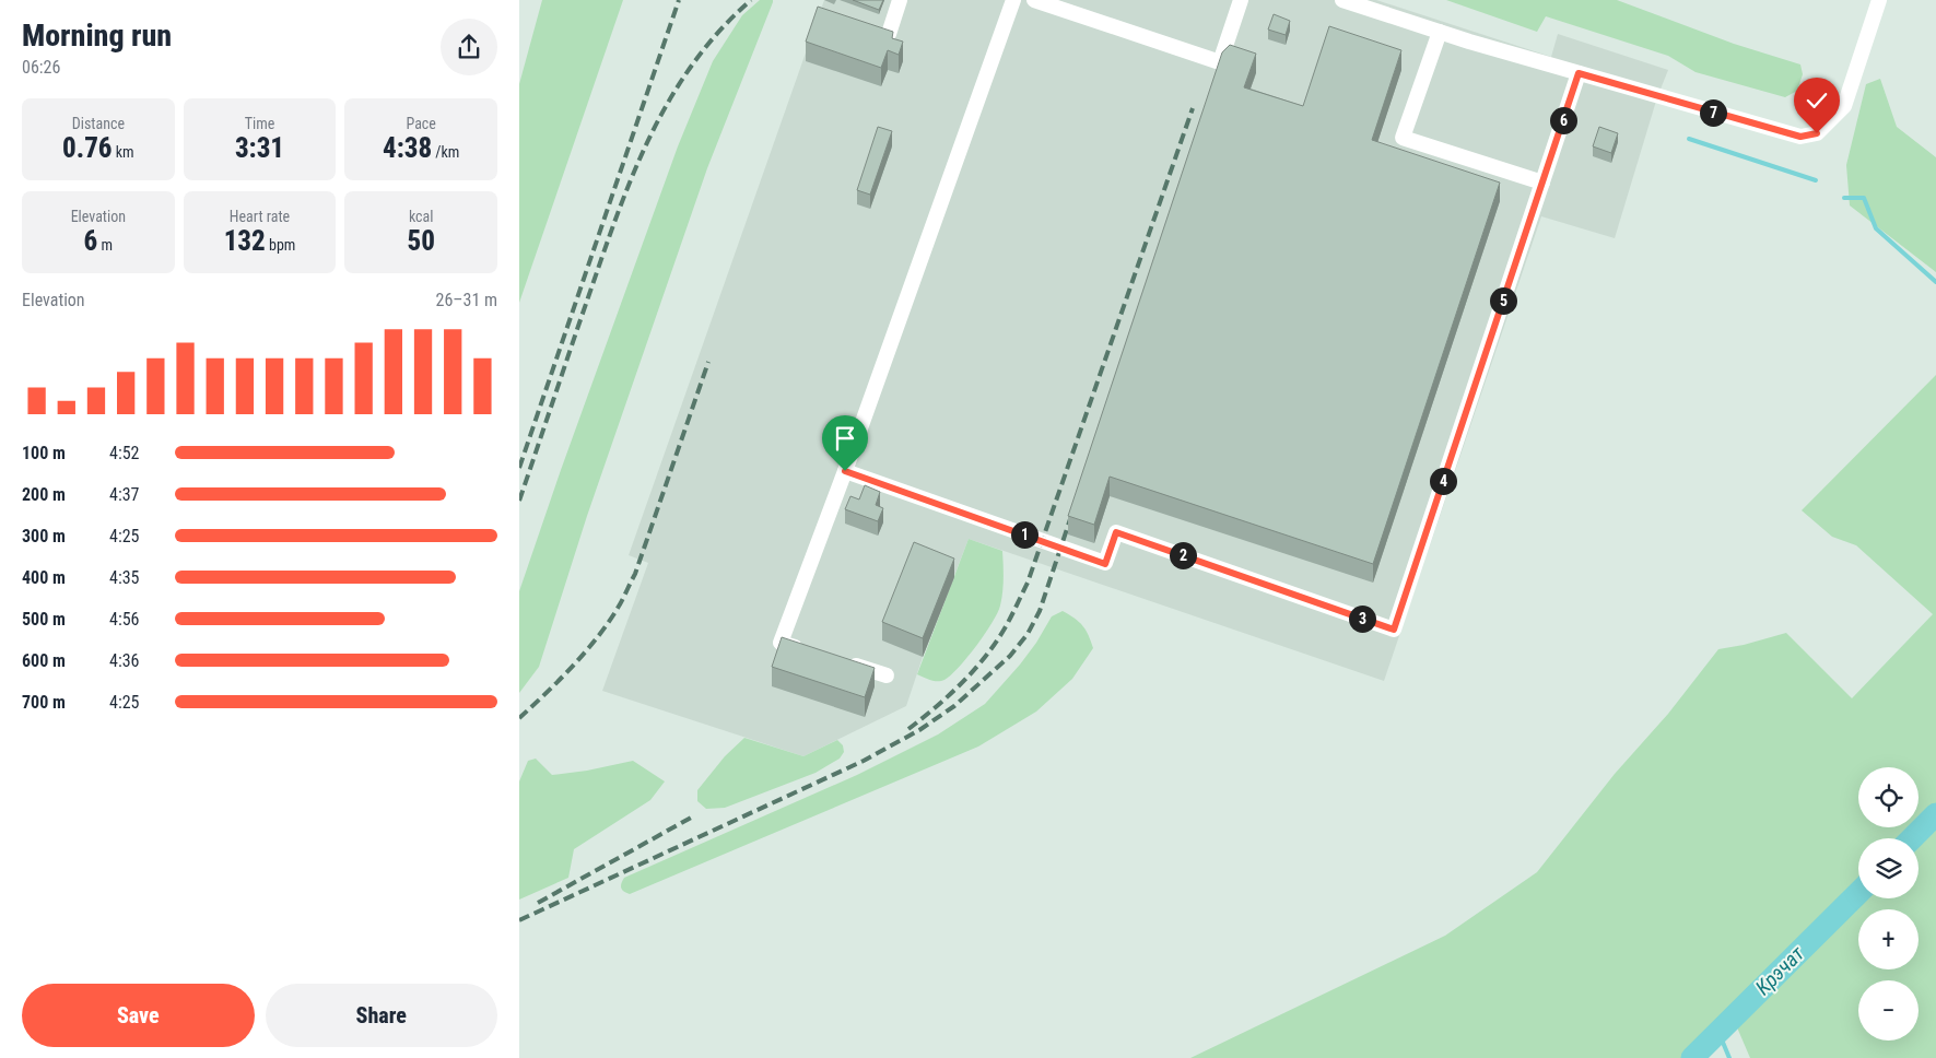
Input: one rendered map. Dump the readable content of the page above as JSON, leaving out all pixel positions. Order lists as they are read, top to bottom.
{
  "water": ["Крэчат"],
  "page": {
    "heading": ["Morning run", "06:26"],
    "stats": [
      ["Distance", "0.76 km"],
      ["Time", "3:31"],
      ["Pace", "4:38 /km"],
      ["Elevation", "6 m"],
      ["Heart rate", "132 bpm"],
      ["kcal", "50"]
    ],
    "pins": [
      "7",
      "6",
      "5",
      "4",
      "1",
      "2",
      "3"
    ],
    "chart": ["Elevation", "26–31 m"],
    "list": [
      {
        "name": "100 m",
        "note": "4:52"
      },
      {
        "name": "200 m",
        "note": "4:37"
      },
      {
        "name": "300 m",
        "note": "4:25"
      },
      {
        "name": "400 m",
        "note": "4:35"
      },
      {
        "name": "500 m",
        "note": "4:56"
      },
      {
        "name": "600 m",
        "note": "4:36"
      },
      {
        "name": "700 m",
        "note": "4:25"
      }
    ],
    "map_buttons": ["+", "−"],
    "buttons": ["Save", "Share"]
  }
}
